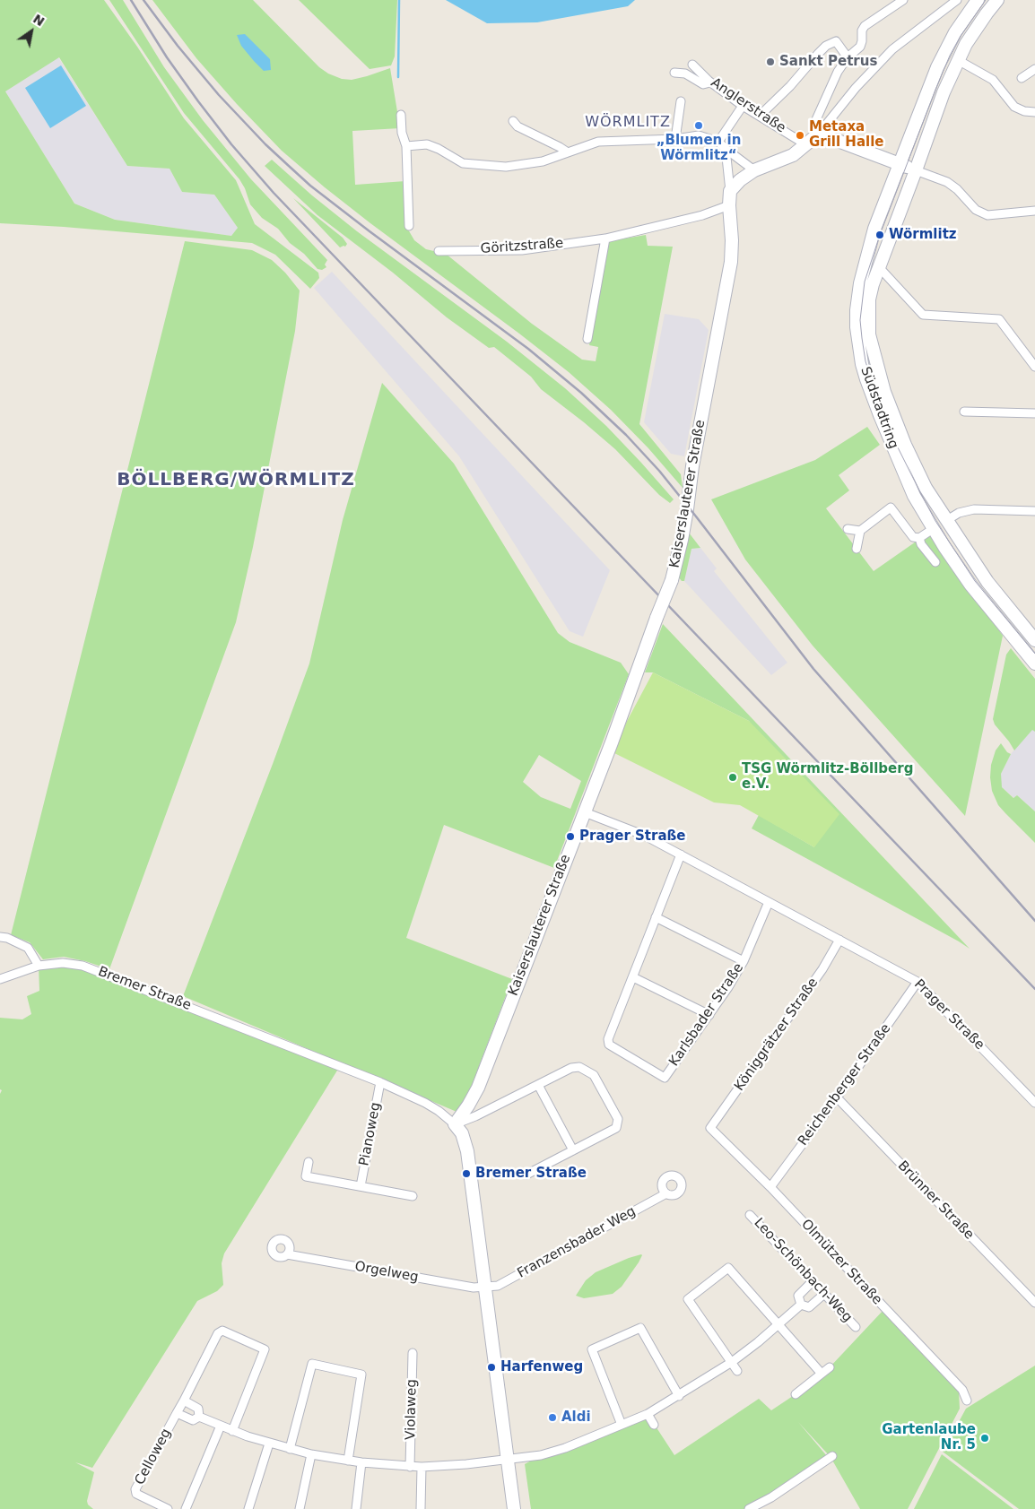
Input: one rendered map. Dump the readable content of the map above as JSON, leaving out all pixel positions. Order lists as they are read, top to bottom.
{
  "streets": {
    "street": [
      "Anglerstraße",
      "Göritzstraße",
      "Südstadtring",
      "Kaiserslauterer Straße",
      "Bremer Straße",
      "Karlsbader Straße",
      "Prager Straße",
      "Königgrätzer Straße",
      "Reichenberger Straße",
      "Pianoweg",
      "Brünner Straße",
      "Franzensbader Weg",
      "Olmützer Straße",
      "Leo-Schönbach-Weg",
      "Orgelweg",
      "Violaweg",
      "Celloweg"
    ]
  },
  "crossings": [
    ["Göritzstraße", "Kaiserslauterer Straße"],
    ["Kaiserslauterer Straße", "Bremer Straße"],
    ["Kaiserslauterer Straße", "Prager Straße"],
    ["Bremer Straße", "Pianoweg"],
    ["Karlsbader Straße", "Prager Straße"],
    ["Prager Straße", "Königgrätzer Straße"],
    ["Prager Straße", "Reichenberger Straße"],
    ["Königgrätzer Straße", "Olmützer Straße"],
    ["Reichenberger Straße", "Brünner Straße"],
    ["Reichenberger Straße", "Olmützer Straße"],
    ["Franzensbader Weg", "Orgelweg"]
  ],
  "districts": ["WÖRMLITZ", "BÖLLBERG/WÖRMLITZ"],
  "places": [
    "Sankt Petrus",
    "„Blumen in Wörmlitz“",
    "Metaxa Grill Halle",
    "Wörmlitz",
    "TSG Wörmlitz-Böllberg e.V.",
    "Prager Straße",
    "Bremer Straße",
    "Harfenweg",
    "Aldi",
    "Gartenlaube Nr. 5"
  ],
  "north": "top right"
}
